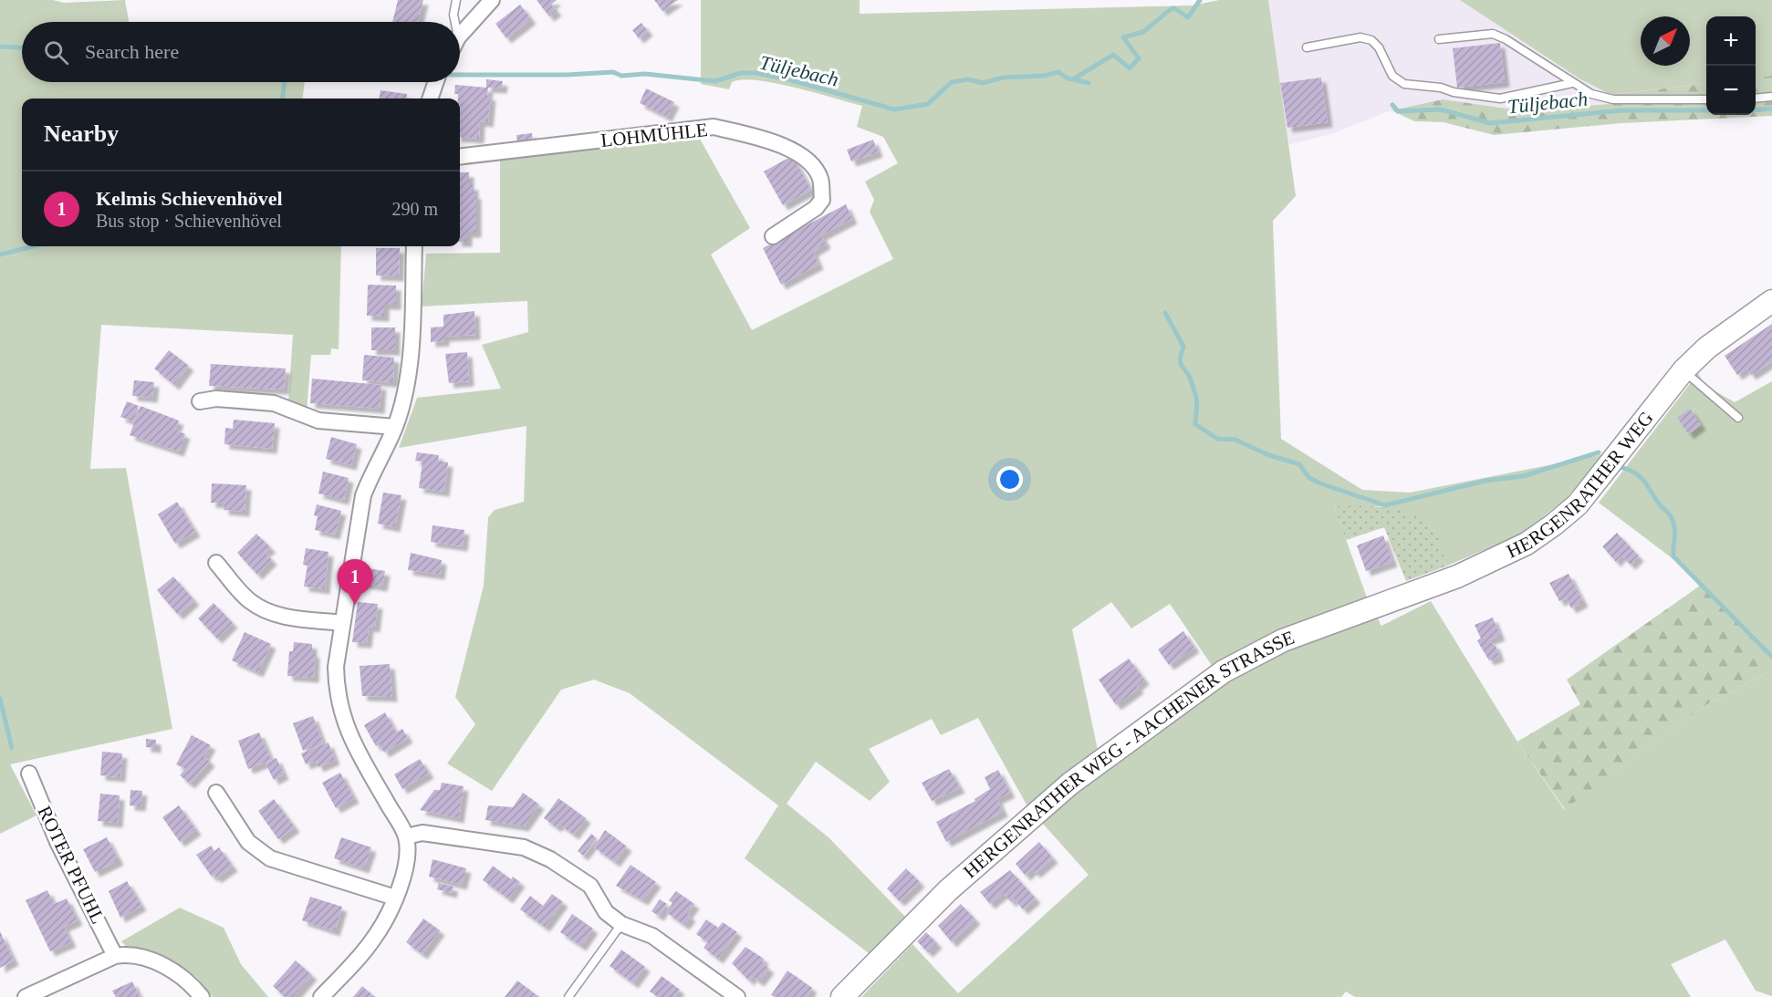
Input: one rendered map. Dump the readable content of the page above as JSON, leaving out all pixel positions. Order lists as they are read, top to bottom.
{
  "streets": {
    "street": [
      "LOHMÜHLE",
      "HERGENRATHER WEG",
      "HERGENRATHER WEG - AACHENER STRASSE",
      "ROTER PFUHL"
    ]
  },
  "crossings": [
    ["HERGENRATHER WEG", "HERGENRATHER WEG - AACHENER STRASSE"]
  ],
  "water": ["Tüljebach"],
  "north": "top right",
  "page": {
    "map_buttons": ["+", "−"],
    "search": "Search here",
    "heading": "Nearby",
    "list": [
      {
        "mark": "1",
        "name": "Kelmis Schievenhövel",
        "note": "Bus stop · Schievenhövel",
        "value": "290 m"
      }
    ],
    "pins": "1"
  }
}
